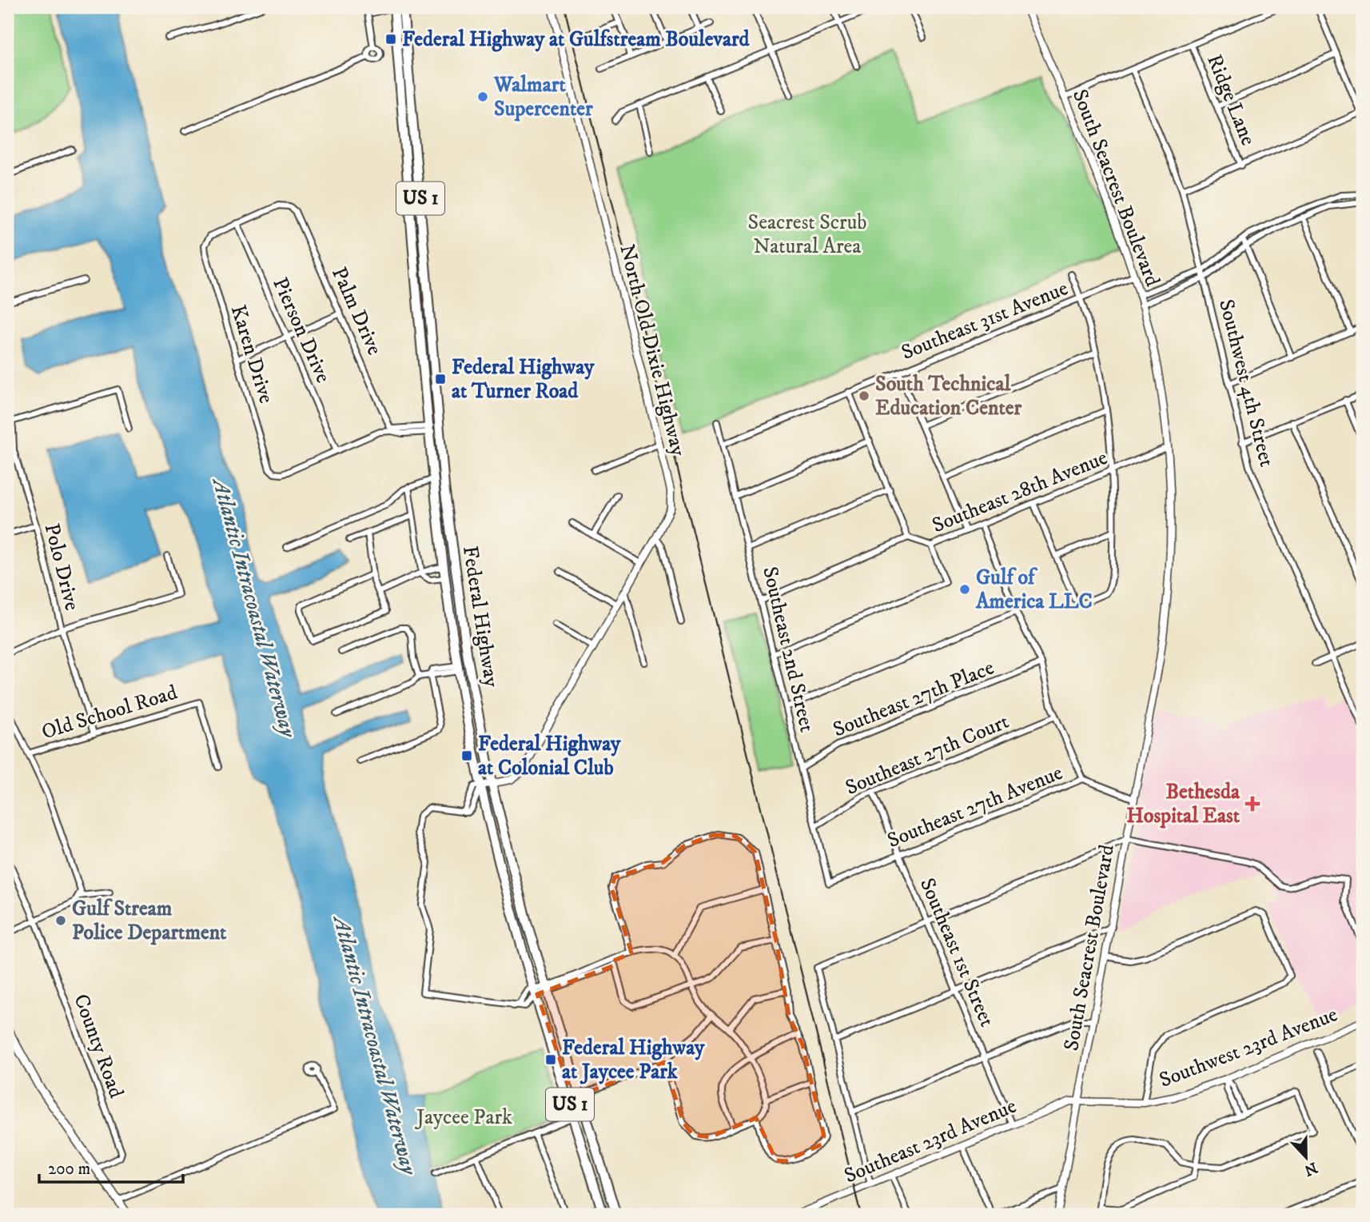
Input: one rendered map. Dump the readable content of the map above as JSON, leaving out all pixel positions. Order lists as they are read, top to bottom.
{
  "streets": {
    "main road": ["US 1", "Federal Highway"],
    "street": [
      "Ridge Lane",
      "South Seacrest Boulevard",
      "Palm Drive",
      "Southeast 31st Avenue",
      "Pierson Drive",
      "North Old Dixie Highway",
      "Karen Drive",
      "Southwest 4th Street",
      "Southeast 28th Avenue",
      "Polo Drive",
      "Southeast 2nd Street",
      "Southeast 27th Place",
      "Old School Road",
      "Southeast 27th Court",
      "Southeast 27th Avenue",
      "Southeast 1st Street",
      "County Road",
      "Southwest 23rd Avenue",
      "Southeast 23rd Avenue"
    ]
  },
  "crossings": [
    ["South Seacrest Boulevard", "Southeast 31st Avenue"],
    ["South Seacrest Boulevard", "Southeast 28th Avenue"],
    ["South Seacrest Boulevard", "Southeast 27th Avenue"],
    ["South Seacrest Boulevard", "Southwest 23rd Avenue"],
    ["South Seacrest Boulevard", "Southeast 23rd Avenue"],
    ["Palm Drive", "Pierson Drive"],
    ["Palm Drive", "Karen Drive"],
    ["Southeast 31st Avenue", "Southeast 2nd Street"],
    ["Pierson Drive", "Karen Drive"],
    ["North Old Dixie Highway", "Federal Highway"],
    ["Southeast 28th Avenue", "Southeast 2nd Street"],
    ["Polo Drive", "Old School Road"],
    ["Southeast 2nd Street", "Southeast 27th Place"],
    ["Southeast 2nd Street", "Southeast 27th Court"],
    ["Southeast 2nd Street", "Southeast 27th Avenue"],
    ["Southeast 27th Court", "Southeast 1st Street"],
    ["Southeast 27th Avenue", "Southeast 1st Street"],
    ["Southeast 1st Street", "Southeast 23rd Avenue"],
    ["Southwest 23rd Avenue", "Southeast 23rd Avenue"]
  ],
  "water": ["Atlantic Intracoastal Waterway"],
  "parks": ["Seacrest Scrub Natural Area", "Jaycee Park"],
  "places": {
    "transit": [
      "Federal Highway at Gulfstream Boulevard",
      "Federal Highway at Turner Road",
      "Federal Highway at Colonial Club",
      "Federal Highway at Jaycee Park"
    ],
    "other": [
      "Walmart Supercenter",
      "South Technical Education Center",
      "Gulf of America LLC",
      "Gulf Stream Police Department"
    ],
    "health": ["Bethesda Hospital East"]
  },
  "scale_bar": "200 m",
  "north": "bottom"
}
